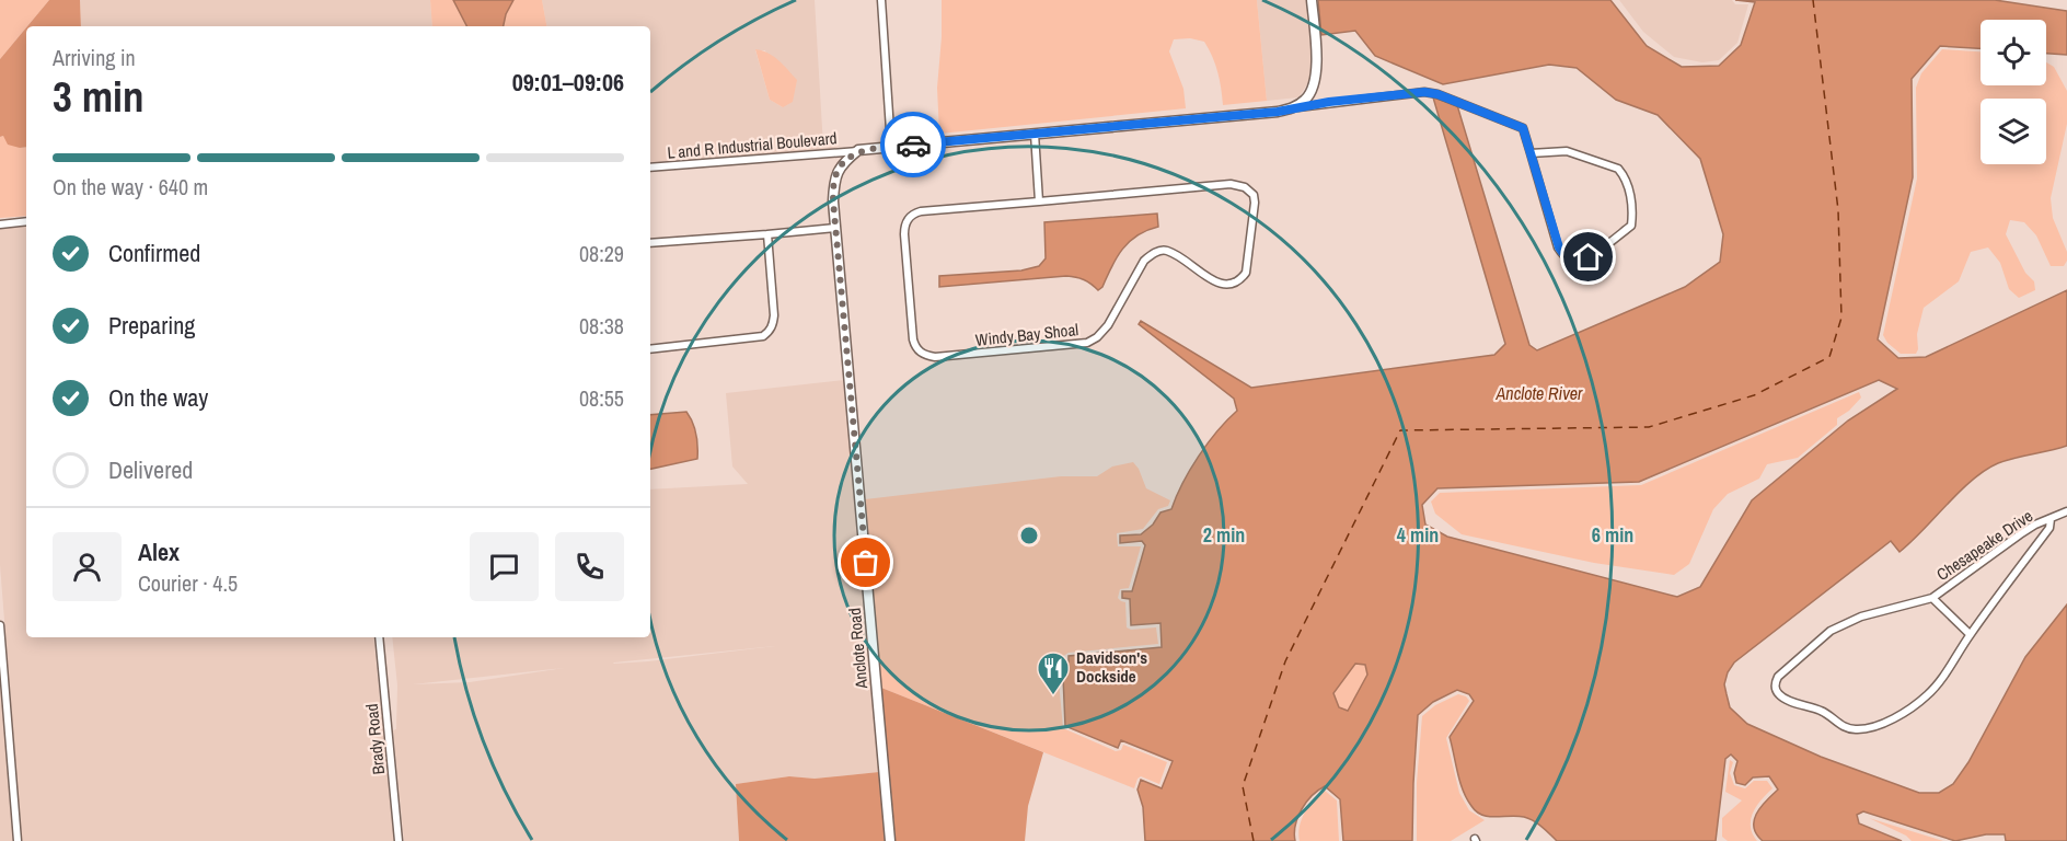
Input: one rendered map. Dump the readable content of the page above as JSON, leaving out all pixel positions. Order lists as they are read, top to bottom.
{
  "streets": {
    "street": [
      "L and R Industrial Boulevard",
      "Windy Bay Shoal",
      "Chesapeake Drive",
      "Anclote Road",
      "Brady Road"
    ]
  },
  "crossings": [
    ["L and R Industrial Boulevard", "Anclote Road"]
  ],
  "water": ["Anclote River"],
  "places": {
    "restaurant": ["Davidson's Dockside"]
  },
  "page": {
    "heading": ["3 min", "Arriving in", "09:01–09:06"],
    "panel": ["Alex", "Courier · 4.5"],
    "bar": "On the way · 640 m",
    "list": [
      ["Confirmed", "08:29"],
      ["Preparing", "08:38"],
      ["On the way", "08:55"],
      "Delivered"
    ]
  },
  "rings": ["2 min", "4 min", "6 min"]
}
